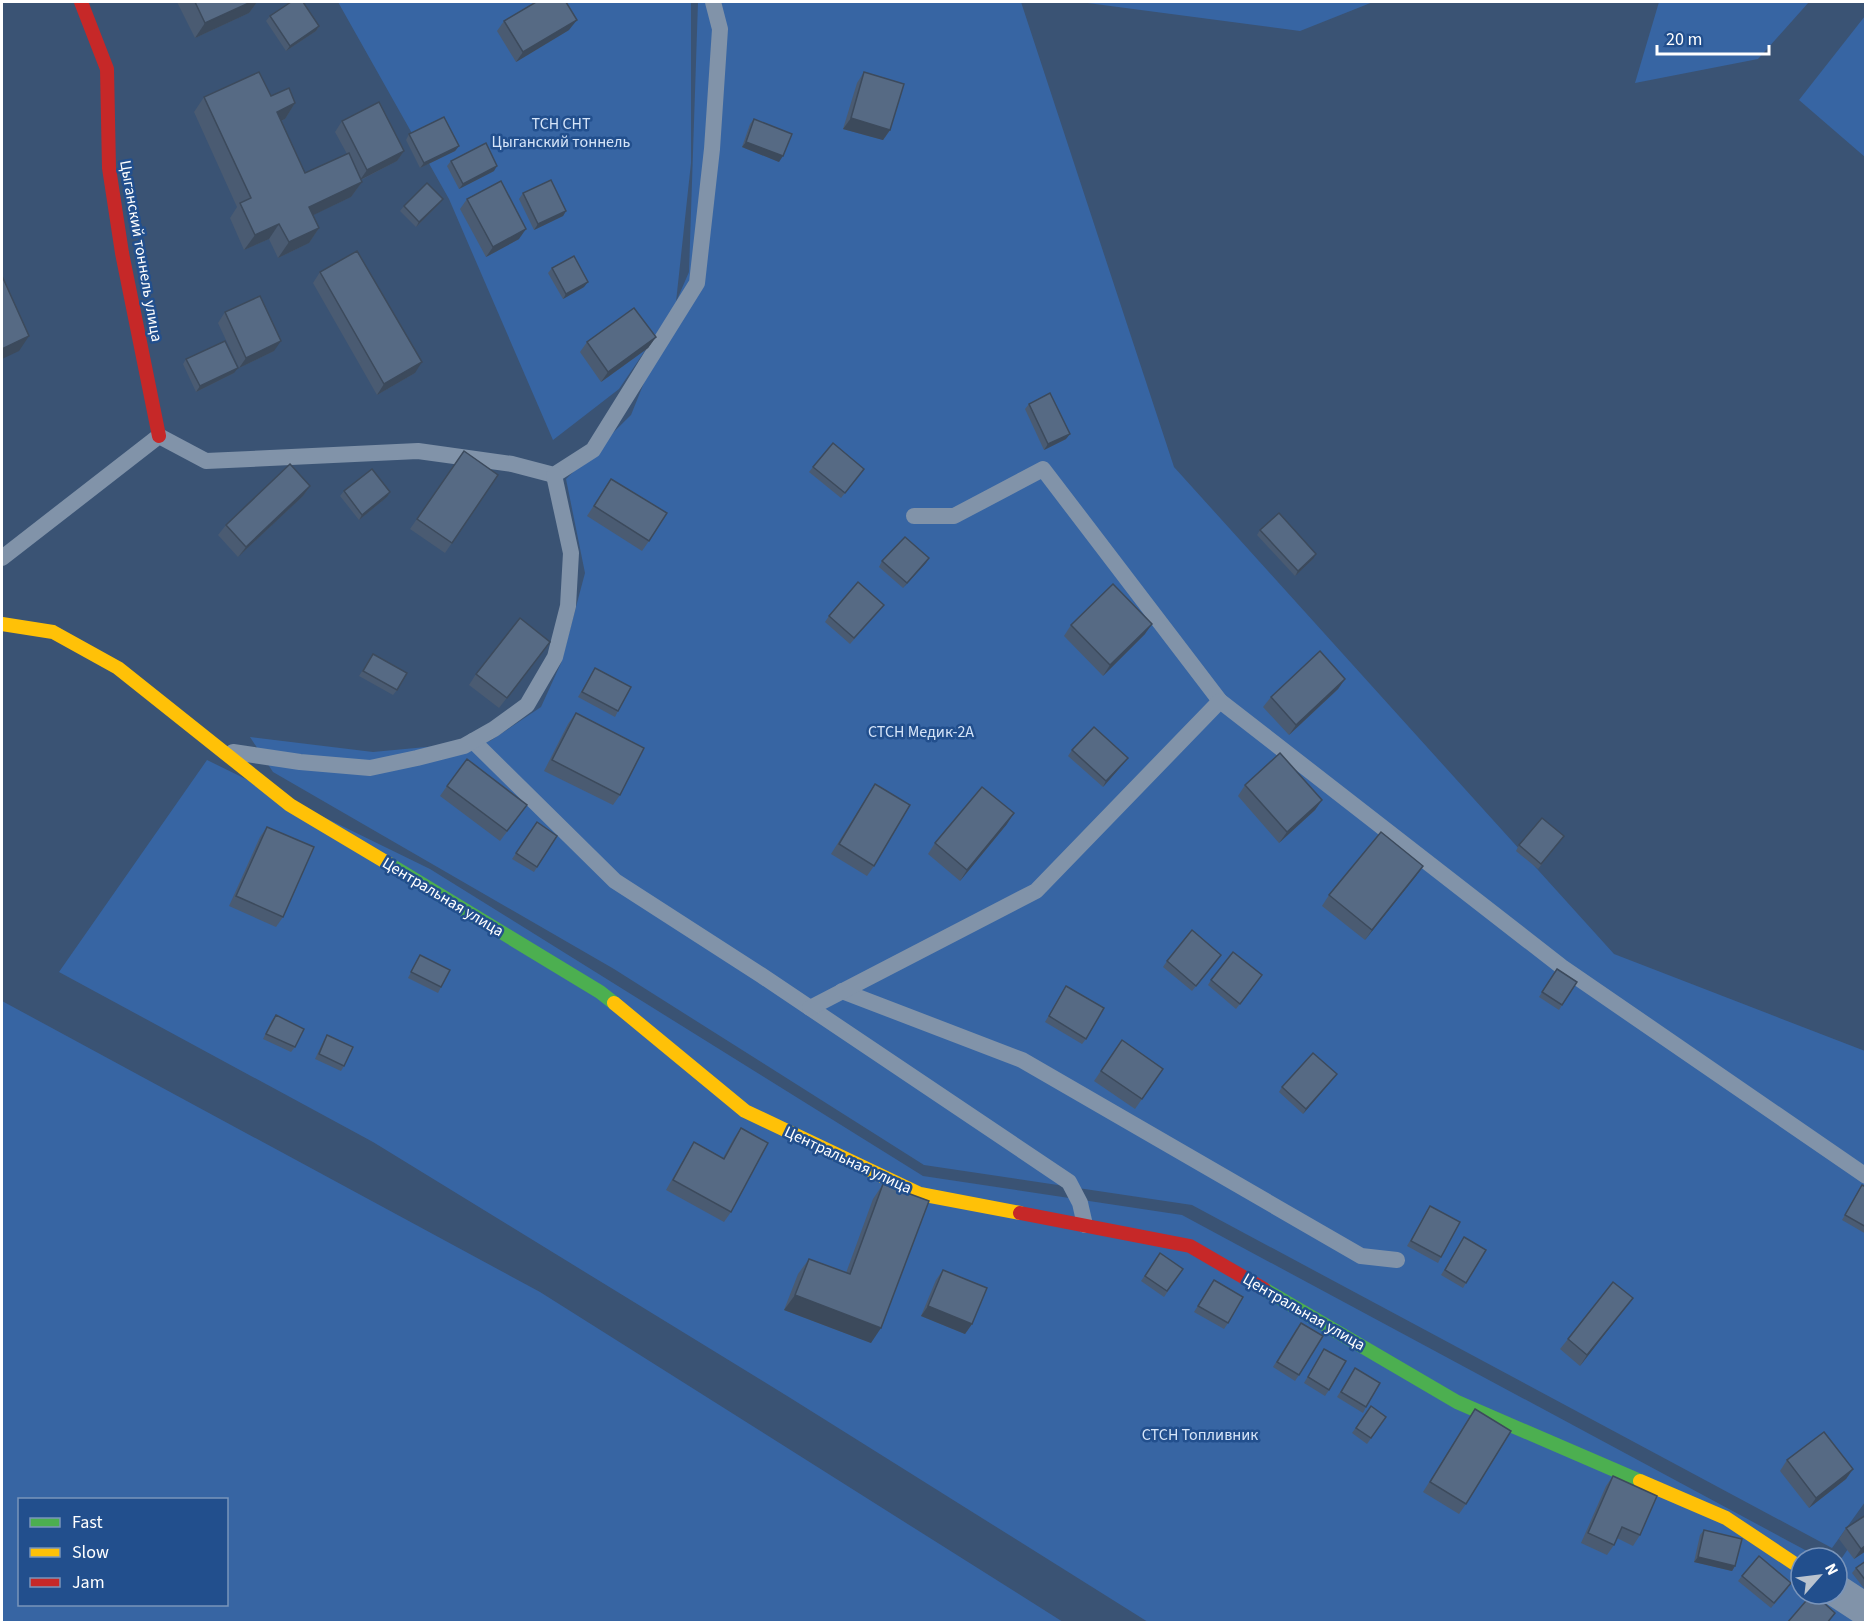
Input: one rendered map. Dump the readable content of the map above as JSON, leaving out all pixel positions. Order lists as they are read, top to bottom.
{
  "streets": {
    "street": ["Цыганский тоннель улица", "Центральная улица"]
  },
  "parks": ["ТСН СНТ Цыганский тоннель", "СТСН Медик-2А", "СТСН Топливник"],
  "legend": ["Fast", "Slow", "Jam"],
  "scale_bar": "20 m",
  "north": "top right"
}
